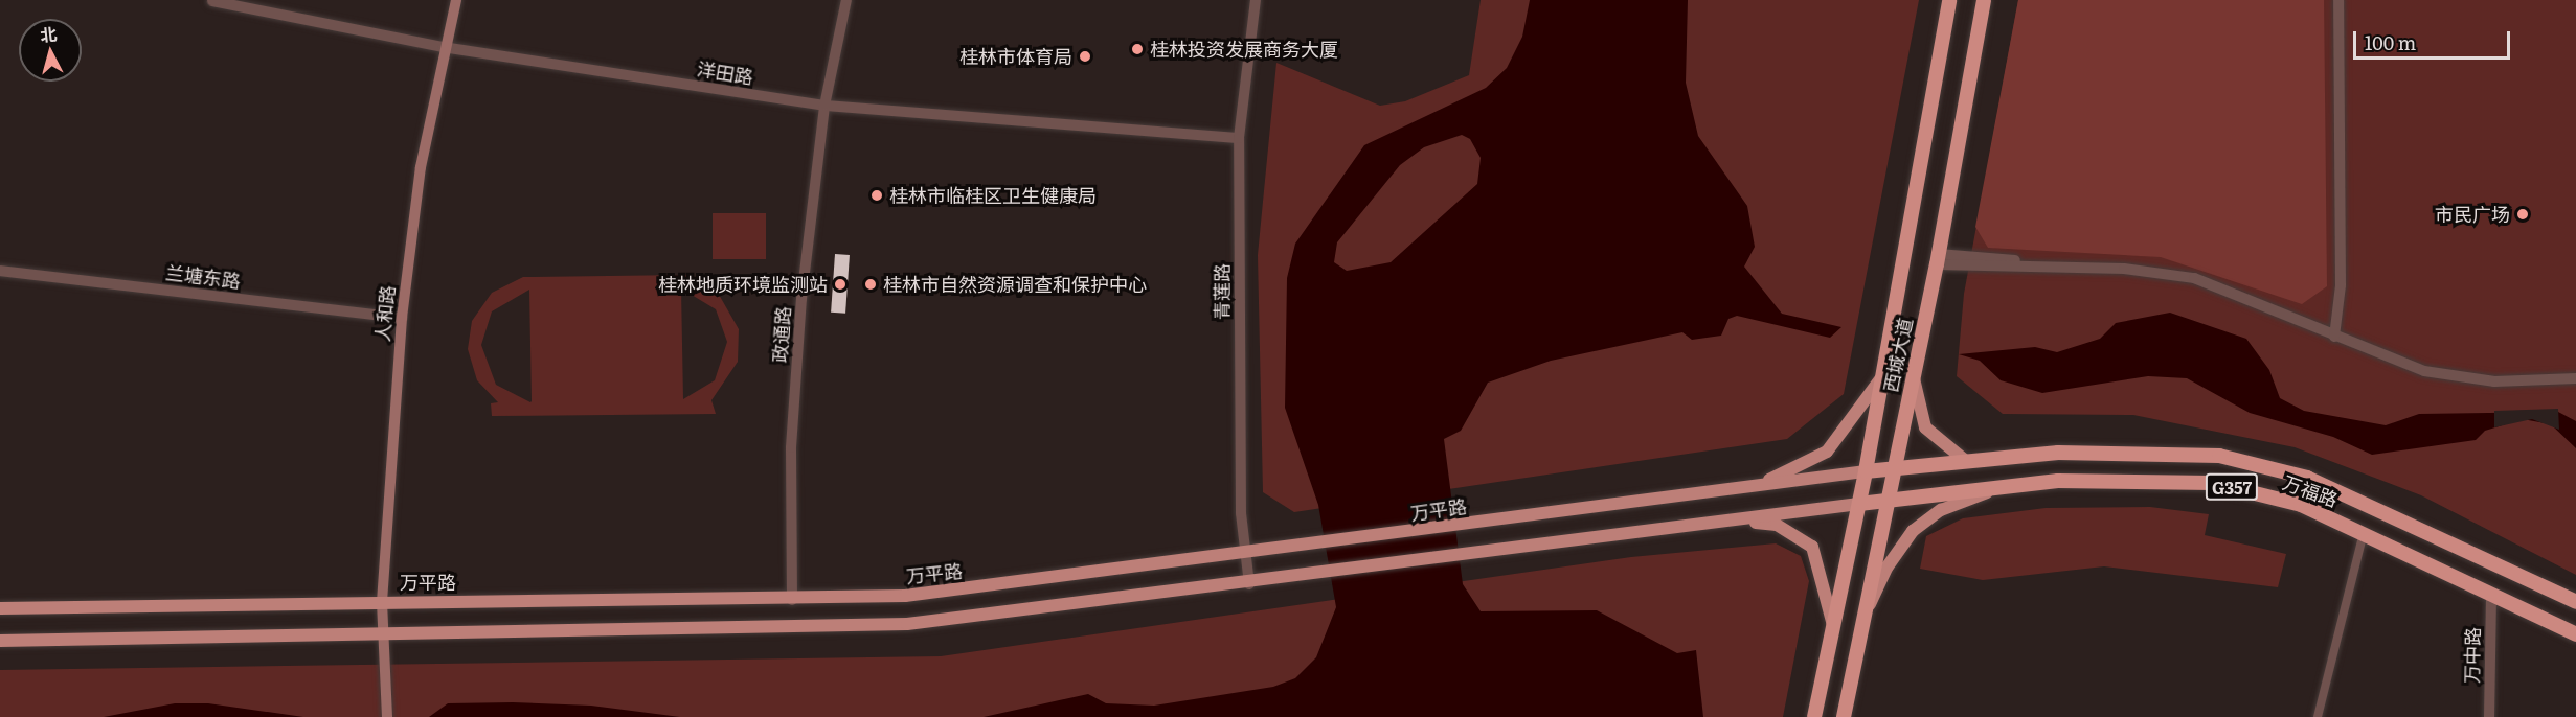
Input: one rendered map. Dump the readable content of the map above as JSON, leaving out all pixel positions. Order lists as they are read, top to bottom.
{
  "streets": {
    "highway": ["西城大道", "G357", "万福路"],
    "main road": ["人和路", "万平路"],
    "street": [
      "洋田路",
      "兰塘东路",
      "青莲路",
      "政通路",
      "万中路"
    ]
  },
  "crossings": [
    ["洋田路", "青莲路"],
    ["洋田路", "人和路"],
    ["洋田路", "政通路"],
    ["兰塘东路", "人和路"],
    ["青莲路", "万平路"],
    ["人和路", "万平路"],
    ["政通路", "万平路"],
    ["西城大道", "万福路"],
    ["西城大道", "万平路"],
    ["万福路", "万平路"],
    ["万福路", "万中路"]
  ],
  "places": [
    "桂林投资发展商务大厦",
    "桂林市体育局",
    "桂林市临桂区卫生健康局",
    "市民广场",
    "桂林地质环境监测站",
    "桂林市自然资源调查和保护中心"
  ],
  "scale_bar": "100 m",
  "north": "top"
}
